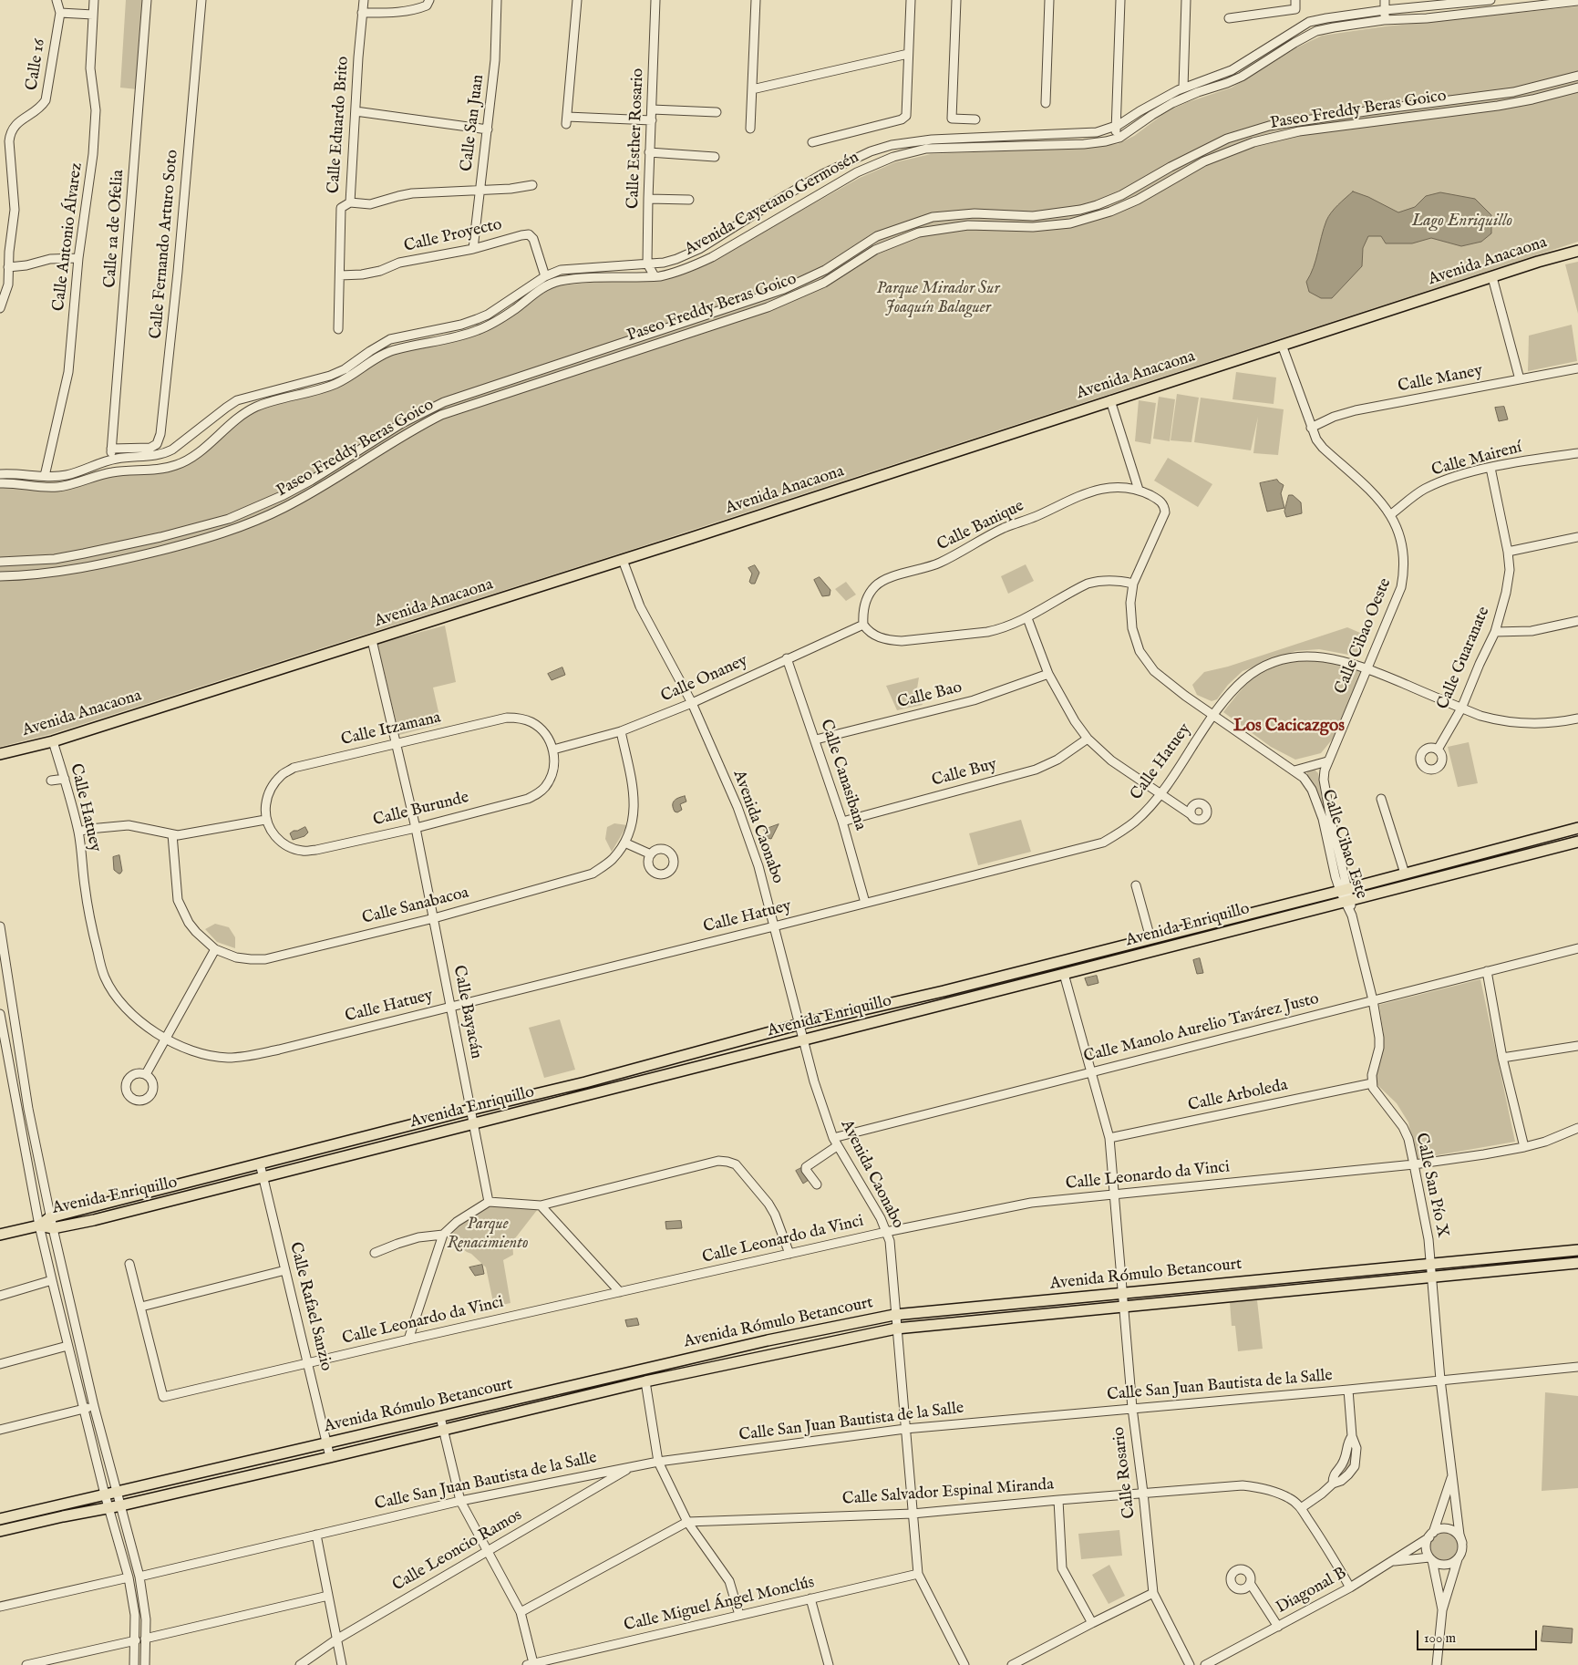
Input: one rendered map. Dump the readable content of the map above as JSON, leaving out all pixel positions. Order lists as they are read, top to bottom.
{
  "streets": {
    "main road": ["Avenida Anacaona", "Avenida Enriquillo", "Avenida Rómulo Betancourt"],
    "street": [
      "Calle 16",
      "Paseo Freddy Beras Goico",
      "Calle San Juan",
      "Calle Eduardo Brito",
      "Calle Esther Rosario",
      "Avenida Cayetano Germosén",
      "Calle 1a de Ofelia",
      "Calle Proyecto",
      "Calle Antonio Álvarez",
      "Calle Fernando Arturo Soto",
      "Calle Maney",
      "Calle Mairení",
      "Calle Banique",
      "Calle Cibao Oeste",
      "Calle Guaranate",
      "Calle Onaney",
      "Calle Bao",
      "Calle Itzamana",
      "Calle Hatuey",
      "Calle Buy",
      "Calle Canasibana",
      "Calle Burunde",
      "Avenida Caonabo",
      "Calle Cibao Este",
      "Calle Sanabacoa",
      "Calle Bayacán",
      "Calle Manolo Aurelio Tavárez Justo",
      "Calle Arboleda",
      "Calle Leonardo da Vinci",
      "Calle San Pío X",
      "Calle Rafael Sanzio",
      "Calle San Juan Bautista de la Salle",
      "Calle Rosario",
      "Calle Salvador Espinal Miranda",
      "Calle Leoncio Ramos",
      "Diagonal B",
      "Calle Miguel Ángel Monclús"
    ]
  },
  "crossings": [
    ["Calle San Juan", "Calle Proyecto"],
    ["Calle Eduardo Brito", "Calle Proyecto"],
    ["Calle Esther Rosario", "Avenida Cayetano Germosén"],
    ["Avenida Cayetano Germosén", "Calle 1a de Ofelia"],
    ["Avenida Cayetano Germosén", "Calle Proyecto"],
    ["Avenida Cayetano Germosén", "Calle Antonio Álvarez"],
    ["Calle 1a de Ofelia", "Calle Fernando Arturo Soto"],
    ["Avenida Anacaona", "Calle Cibao Oeste"],
    ["Avenida Anacaona", "Calle Hatuey"],
    ["Avenida Anacaona", "Avenida Caonabo"],
    ["Avenida Anacaona", "Calle Bayacán"],
    ["Calle Maney", "Calle Cibao Oeste"],
    ["Calle Mairení", "Calle Cibao Oeste"],
    ["Calle Mairení", "Calle Guaranate"],
    ["Calle Banique", "Calle Onaney"],
    ["Calle Banique", "Calle Cibao Este"],
    ["Calle Cibao Oeste", "Calle Hatuey"],
    ["Calle Cibao Oeste", "Calle Cibao Este"],
    ["Calle Cibao Oeste", "Avenida Enriquillo"],
    ["Calle Guaranate", "Calle Hatuey"],
    ["Calle Onaney", "Calle Itzamana"],
    ["Calle Onaney", "Calle Canasibana"],
    ["Calle Onaney", "Calle Burunde"],
    ["Calle Onaney", "Avenida Caonabo"],
    ["Calle Onaney", "Calle Sanabacoa"],
    ["Calle Bao", "Calle Canasibana"],
    ["Calle Itzamana", "Calle Burunde"],
    ["Calle Itzamana", "Calle Bayacán"],
    ["Calle Hatuey", "Calle Canasibana"],
    ["Calle Hatuey", "Avenida Caonabo"],
    ["Calle Hatuey", "Calle Cibao Este"],
    ["Calle Hatuey", "Calle Bayacán"],
    ["Calle Buy", "Calle Canasibana"],
    ["Calle Burunde", "Calle Bayacán"],
    ["Avenida Caonabo", "Avenida Enriquillo"],
    ["Avenida Caonabo", "Calle Manolo Aurelio Tavárez Justo"],
    ["Avenida Caonabo", "Calle Leonardo da Vinci"],
    ["Avenida Caonabo", "Avenida Rómulo Betancourt"],
    ["Avenida Caonabo", "Calle San Juan Bautista de la Salle"],
    ["Avenida Caonabo", "Calle Salvador Espinal Miranda"],
    ["Avenida Caonabo", "Calle Miguel Ángel Monclús"],
    ["Calle Cibao Este", "Avenida Enriquillo"],
    ["Calle Cibao Este", "Calle Manolo Aurelio Tavárez Justo"],
    ["Calle Sanabacoa", "Calle Bayacán"],
    ["Avenida Enriquillo", "Calle Bayacán"],
    ["Avenida Enriquillo", "Calle Rafael Sanzio"],
    ["Avenida Enriquillo", "Calle Rosario"],
    ["Calle Manolo Aurelio Tavárez Justo", "Calle Rosario"],
    ["Calle Arboleda", "Calle San Pío X"],
    ["Calle Arboleda", "Calle Rosario"],
    ["Calle Leonardo da Vinci", "Calle San Pío X"],
    ["Calle Leonardo da Vinci", "Calle Rafael Sanzio"],
    ["Calle Leonardo da Vinci", "Calle Rosario"],
    ["Calle San Pío X", "Avenida Rómulo Betancourt"],
    ["Calle San Pío X", "Calle San Juan Bautista de la Salle"],
    ["Calle San Pío X", "Diagonal B"],
    ["Avenida Rómulo Betancourt", "Calle Rafael Sanzio"],
    ["Avenida Rómulo Betancourt", "Calle Rosario"],
    ["Calle San Juan Bautista de la Salle", "Calle Rosario"],
    ["Calle San Juan Bautista de la Salle", "Calle Leoncio Ramos"],
    ["Calle Rosario", "Calle Salvador Espinal Miranda"],
    ["Calle Salvador Espinal Miranda", "Diagonal B"]
  ],
  "districts": ["Los Cacicazgos"],
  "water": ["Lago Enriquillo"],
  "parks": ["Parque Mirador Sur Joaquín Balaguer", "Parque Renacimiento"],
  "scale_bar": "100 m"
}
